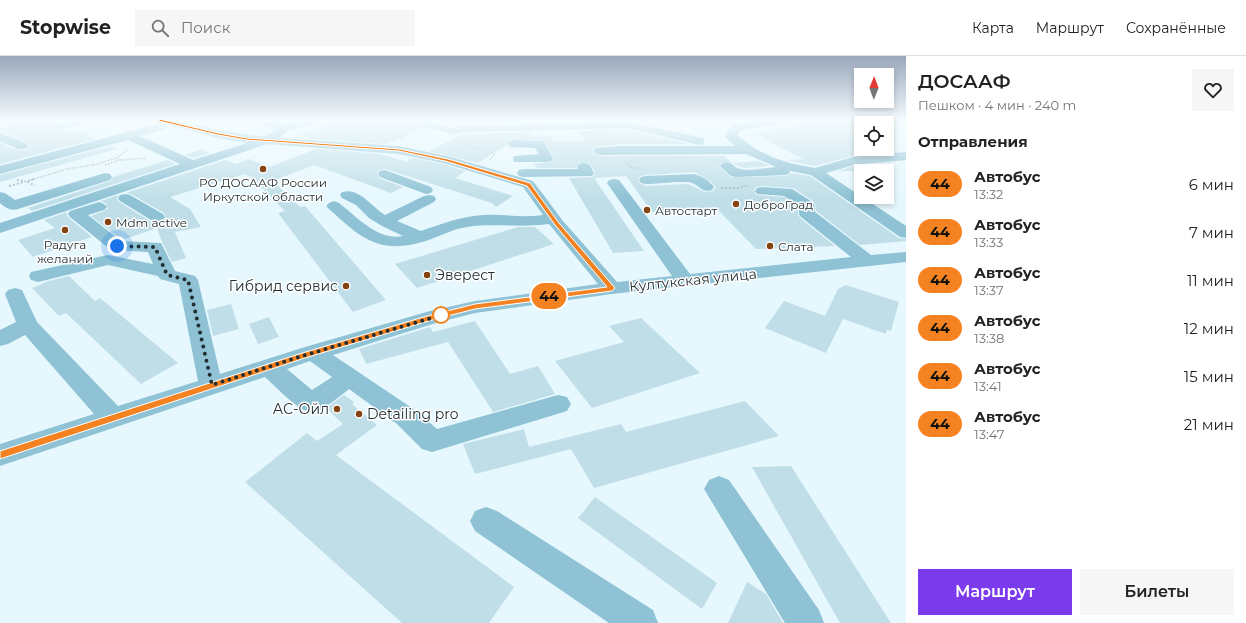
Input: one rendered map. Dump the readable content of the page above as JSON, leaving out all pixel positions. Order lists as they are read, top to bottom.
{
  "streets": {
    "street": ["Култукская улица"]
  },
  "places": [
    "РО ДОСААФ России Иркутской области",
    "ДоброГрад",
    "Автостарт",
    "Mdm active",
    "Радуга желаний",
    "Слата",
    "Эверест",
    "Гибрид сервис",
    "АС-Ойл",
    "Detailing pro"
  ],
  "lines": ["bus line 44"],
  "north": "top",
  "page": {
    "header": "Stopwise",
    "search": "Поиск",
    "nav": ["Карта", "Маршрут", "Сохранённые"],
    "on_map": "44",
    "heading": [
      ["ДОСААФ", "Пешком · 4 мин · 240 m"],
      "Отправления"
    ],
    "list": [
      {
        "mark": "44",
        "name": "Автобус",
        "note": "13:32",
        "value": "6 мин"
      },
      {
        "mark": "44",
        "name": "Автобус",
        "note": "13:33",
        "value": "7 мин"
      },
      {
        "mark": "44",
        "name": "Автобус",
        "note": "13:37",
        "value": "11 мин"
      },
      {
        "mark": "44",
        "name": "Автобус",
        "note": "13:38",
        "value": "12 мин"
      },
      {
        "mark": "44",
        "name": "Автобус",
        "note": "13:41",
        "value": "15 мин"
      },
      {
        "mark": "44",
        "name": "Автобус",
        "note": "13:47",
        "value": "21 мин"
      }
    ],
    "buttons": ["Маршрут", "Билеты"]
  }
}
